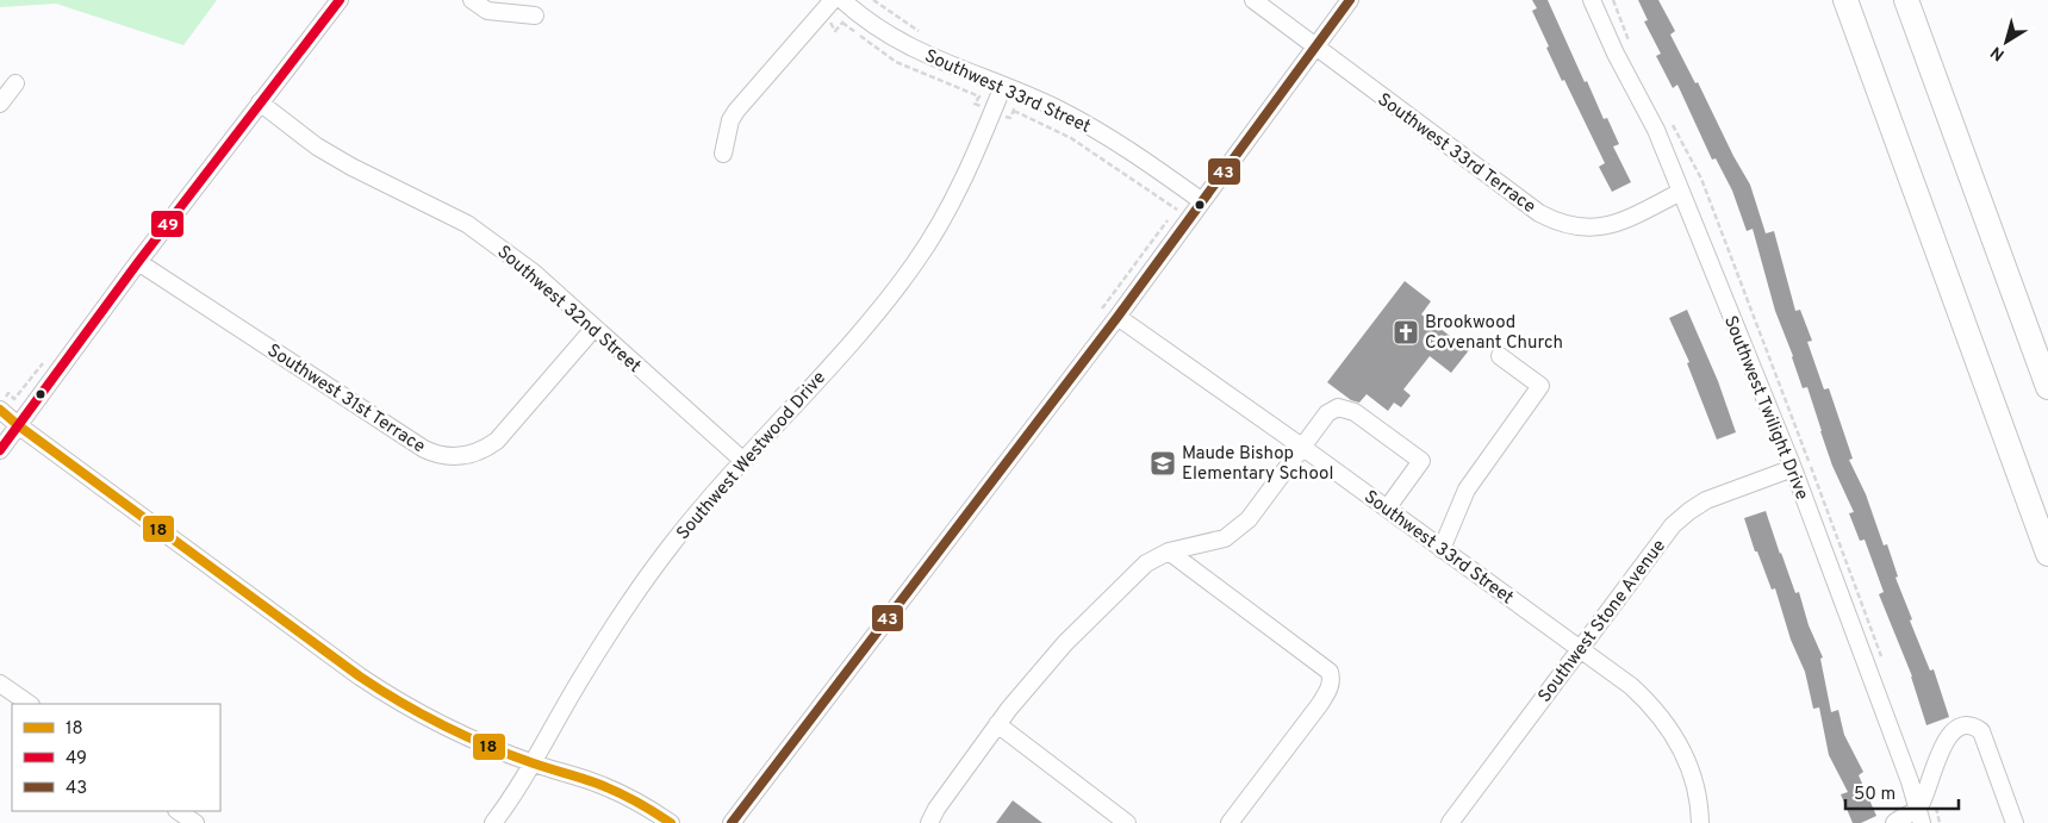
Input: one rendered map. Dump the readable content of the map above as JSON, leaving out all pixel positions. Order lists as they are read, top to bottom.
{
  "streets": {
    "street": [
      "Southwest 33rd Street",
      "Southwest 33rd Terrace",
      "Southwest 32nd Street",
      "Southwest 31st Terrace",
      "Southwest Twilight Drive",
      "Southwest Westwood Drive",
      "Southwest Stone Avenue"
    ]
  },
  "crossings": [
    ["Southwest 33rd Street", "Southwest Westwood Drive"],
    ["Southwest 33rd Street", "Southwest Stone Avenue"],
    ["Southwest 33rd Terrace", "Southwest Twilight Drive"],
    ["Southwest 32nd Street", "Southwest 31st Terrace"],
    ["Southwest 32nd Street", "Southwest Westwood Drive"],
    ["Southwest Twilight Drive", "Southwest Stone Avenue"]
  ],
  "places": {
    "church": ["Brookwood Covenant Church"],
    "school or university": ["Maude Bishop Elementary School"]
  },
  "lines": ["transit line 49", "transit line 43", "transit line 18"],
  "legend": ["18", "49", "43"],
  "scale_bar": "50 m",
  "north": "bottom left"
}
